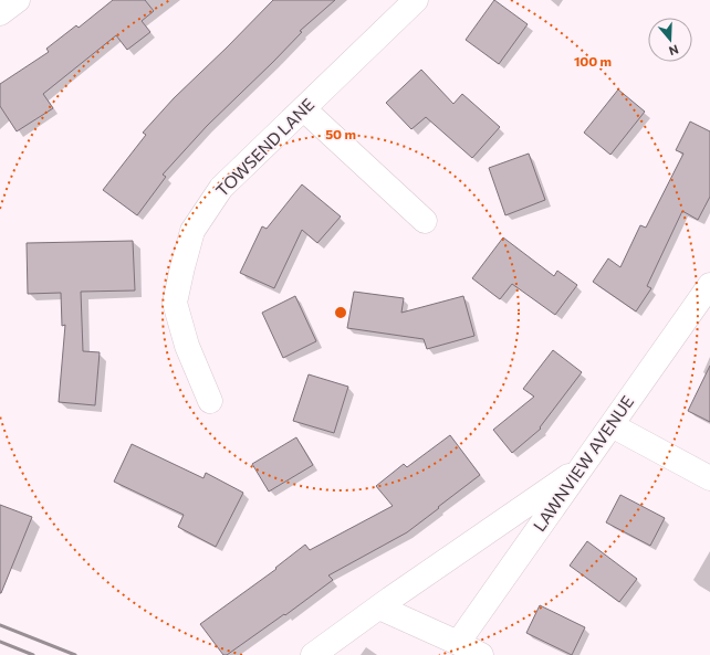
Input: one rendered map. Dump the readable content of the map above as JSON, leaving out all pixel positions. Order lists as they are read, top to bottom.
{
  "streets": {
    "street": ["TOWSEND LANE", "LAWNVIEW AVENUE"]
  },
  "north": "bottom",
  "rings": ["100 m", "50 m"]
}
